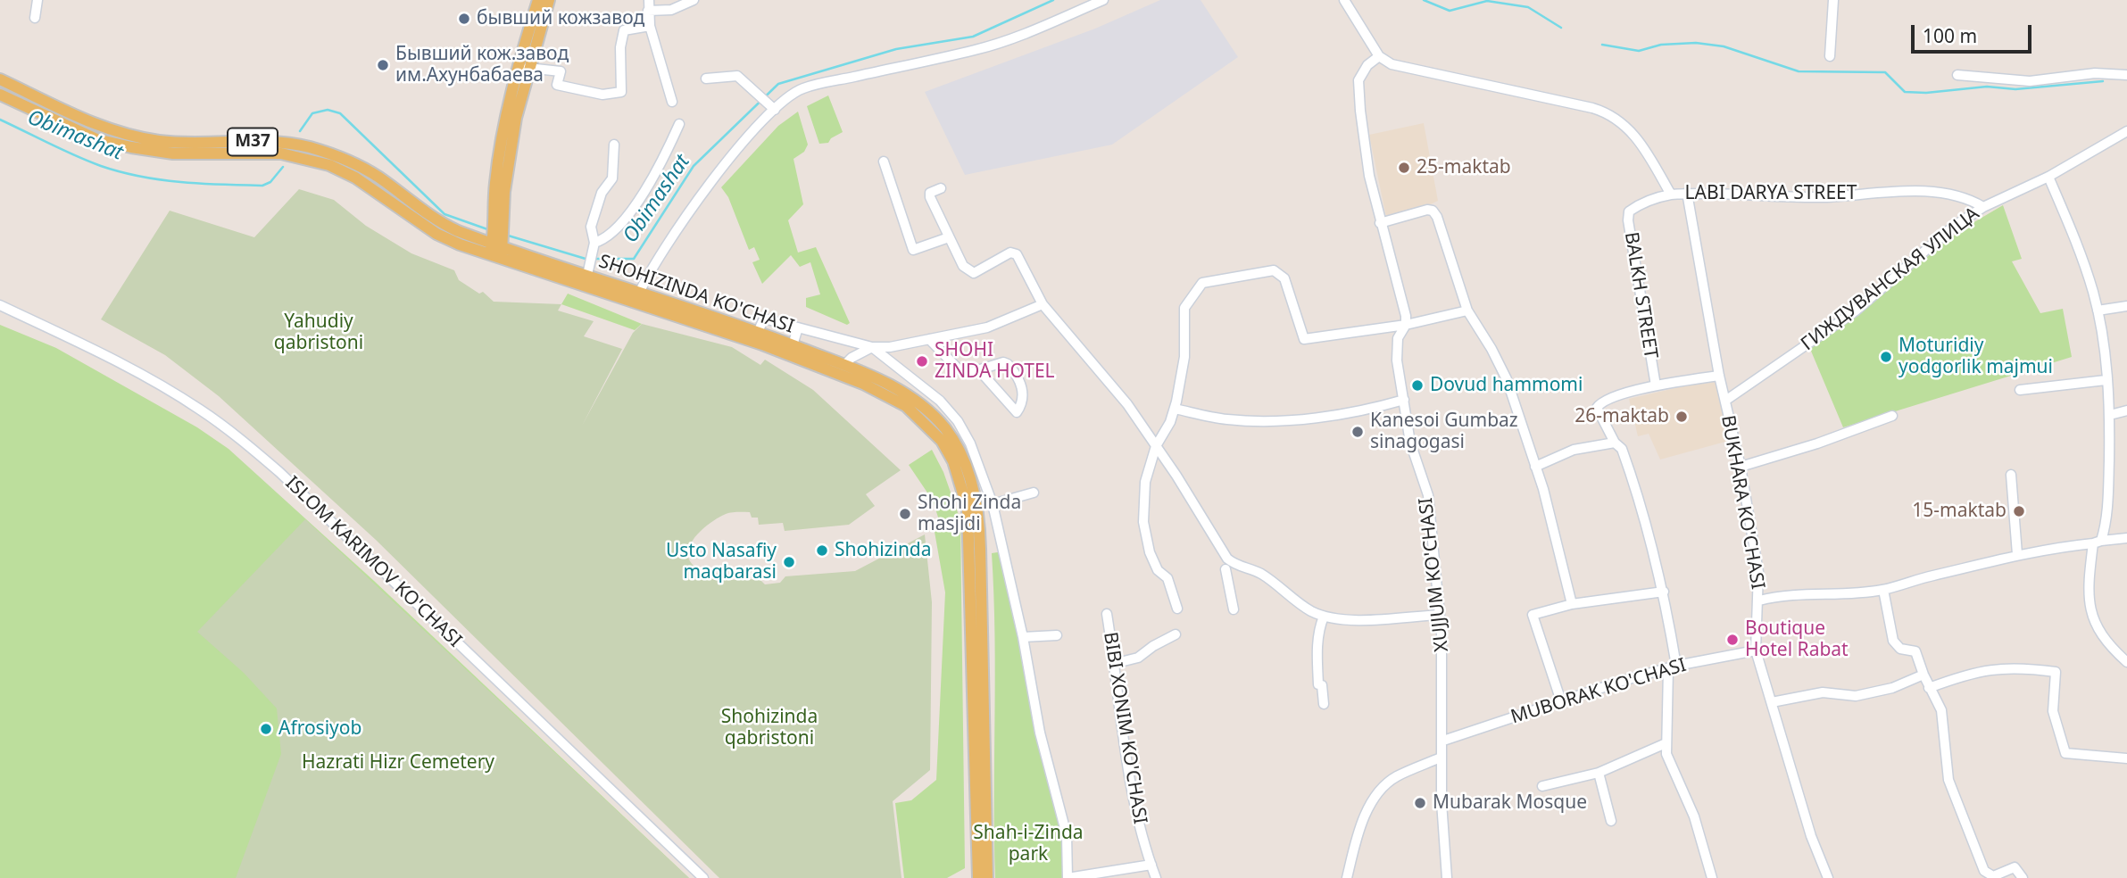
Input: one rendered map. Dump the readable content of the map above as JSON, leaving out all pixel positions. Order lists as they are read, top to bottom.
{
  "streets": {
    "main road": ["M37", "SHOHIZINDA KO'CHASI"],
    "street": [
      "LABI DARYA STREET",
      "ГИЖДУВАНСКАЯ УЛИЦА",
      "BALKH STREET",
      "BUKHARA KO'CHASI",
      "ISLOM KARIMOV KO'CHASI",
      "XUJJUM KO'CHASI",
      "MUBORAK KO'CHASI",
      "BIBI XONIM KO'CHASI"
    ]
  },
  "crossings": [
    ["LABI DARYA STREET", "ГИЖДУВАНСКАЯ УЛИЦА"],
    ["LABI DARYA STREET", "BALKH STREET"],
    ["LABI DARYA STREET", "BUKHARA KO'CHASI"],
    ["LABI DARYA STREET", "XUJJUM KO'CHASI"],
    ["ГИЖДУВАНСКАЯ УЛИЦА", "BUKHARA KO'CHASI"],
    ["BUKHARA KO'CHASI", "MUBORAK KO'CHASI"],
    ["XUJJUM KO'CHASI", "MUBORAK KO'CHASI"]
  ],
  "water": ["Obimashat"],
  "parks": [
    "Yahudiy qabristoni",
    "Shohizinda qabristoni",
    "Hazrati Hizr Cemetery",
    "Shah-i-Zinda park"
  ],
  "places": [
    "бывший кожзавод",
    "Бывший кож.завод им.Ахунбабаева",
    "25-maktab",
    "Moturidiy yodgorlik majmui",
    "SHOHI ZINDA HOTEL",
    "Dovud hammomi",
    "26-maktab",
    "Kanesoi Gumbaz sinagogasi",
    "15-maktab",
    "Shohi Zinda masjidi",
    "Shohizinda",
    "Usto Nasafiy maqbarasi",
    "Boutique Hotel Rabat",
    "Afrosiyob",
    "Mubarak Mosque"
  ],
  "scale_bar": "100 m"
}
